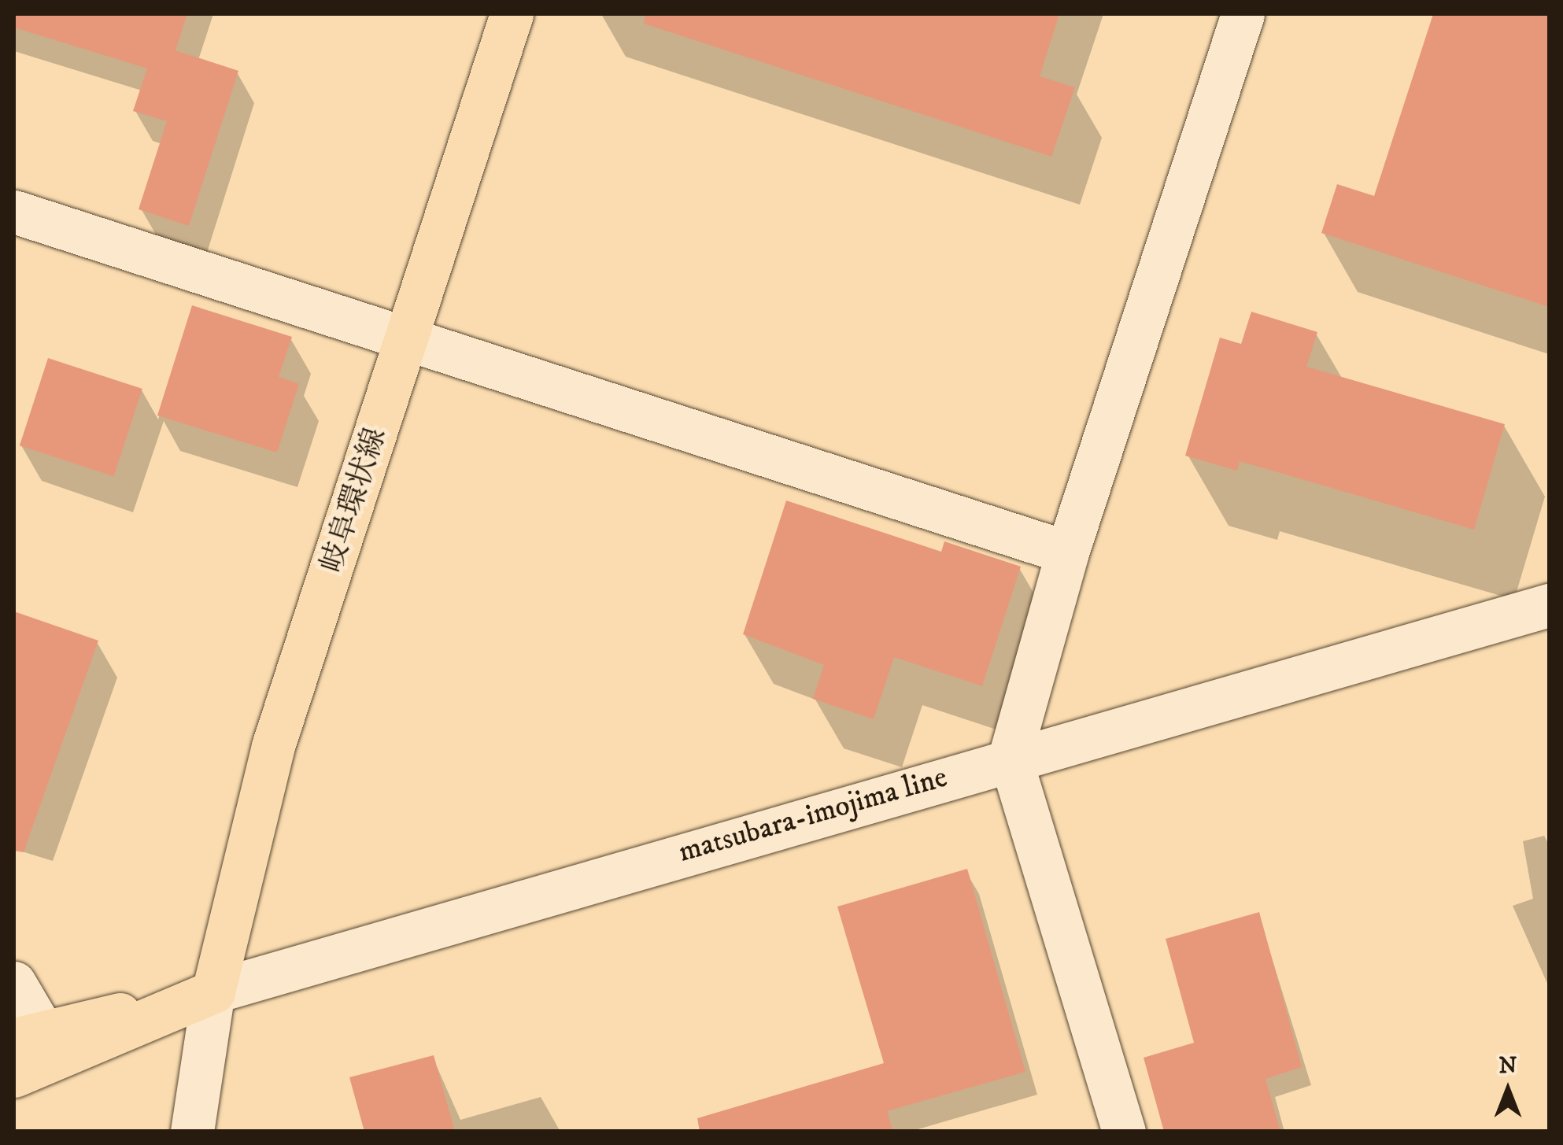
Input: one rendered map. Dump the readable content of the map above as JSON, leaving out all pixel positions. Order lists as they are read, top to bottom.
{
  "streets": {
    "main road": ["岐阜環状線"],
    "street": ["matsubara-imojima line"]
  },
  "crossings": [
    ["岐阜環状線", "matsubara-imojima line"]
  ],
  "north": "top"
}
